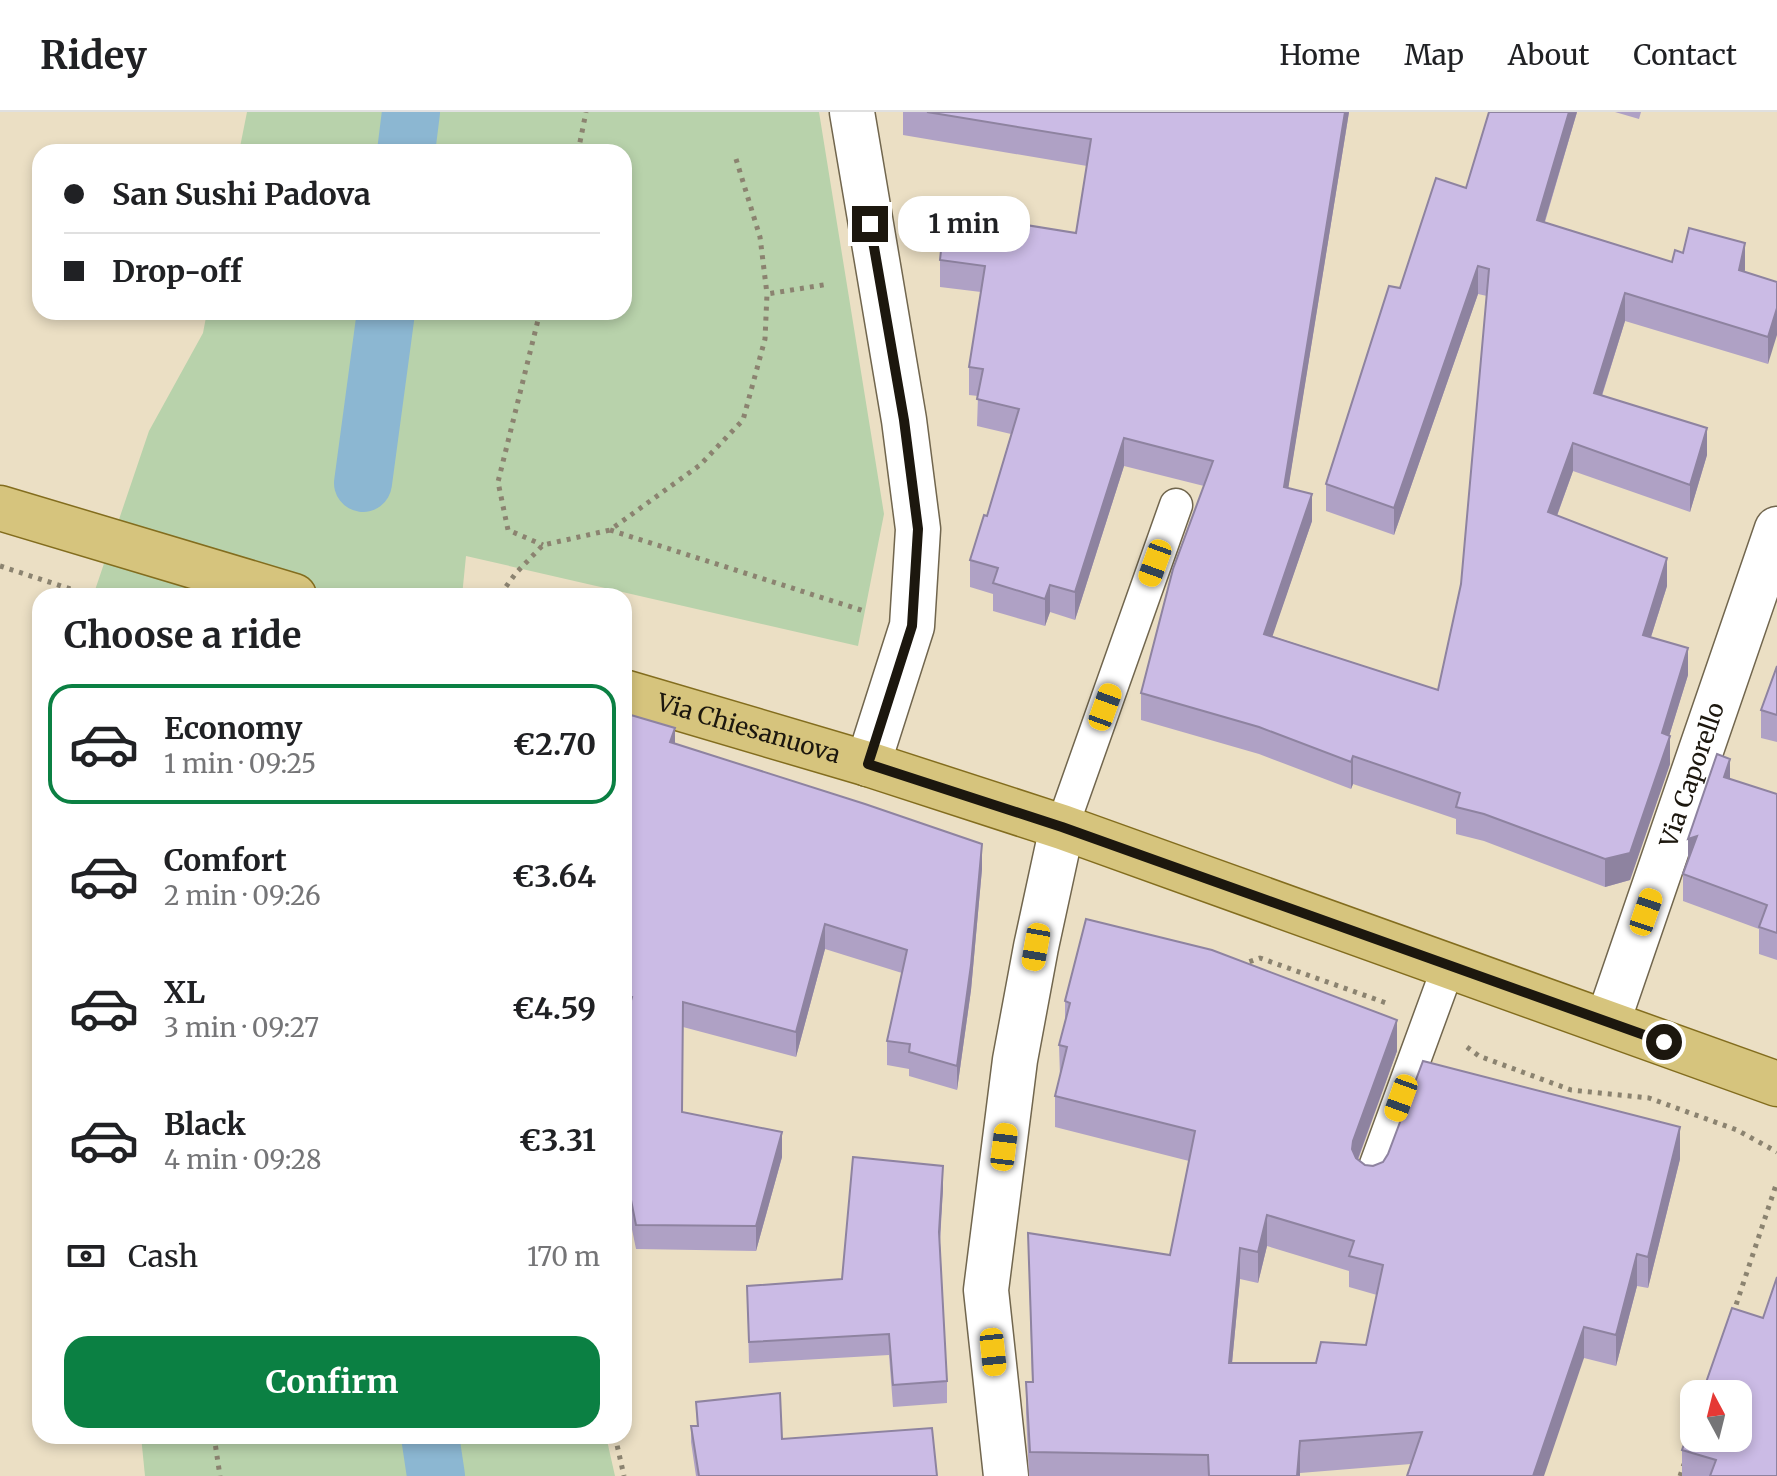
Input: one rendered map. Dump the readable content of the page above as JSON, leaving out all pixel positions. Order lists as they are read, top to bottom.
{
  "streets": {
    "main road": ["Via Chiesanuova"],
    "street": ["Via Caporello"]
  },
  "crossings": [
    ["Via Chiesanuova", "Via Caporello"]
  ],
  "north": "top",
  "page": {
    "header": "Ridey",
    "nav": [
      "Home",
      "Map",
      "About",
      "Contact"
    ],
    "banner": ["San Sushi Padova", "Drop-off"],
    "bubble": "1 min",
    "heading": "Choose a ride",
    "list": [
      {
        "name": "Economy",
        "note": "1 min · 09:25",
        "value": "€2.70"
      },
      {
        "name": "Comfort",
        "note": "2 min · 09:26",
        "value": "€3.64"
      },
      {
        "name": "XL",
        "note": "3 min · 09:27",
        "value": "€4.59"
      },
      {
        "name": "Black",
        "note": "4 min · 09:28",
        "value": "€3.31"
      }
    ],
    "pay": ["Cash", "170 m"],
    "buttons": "Confirm"
  }
}
